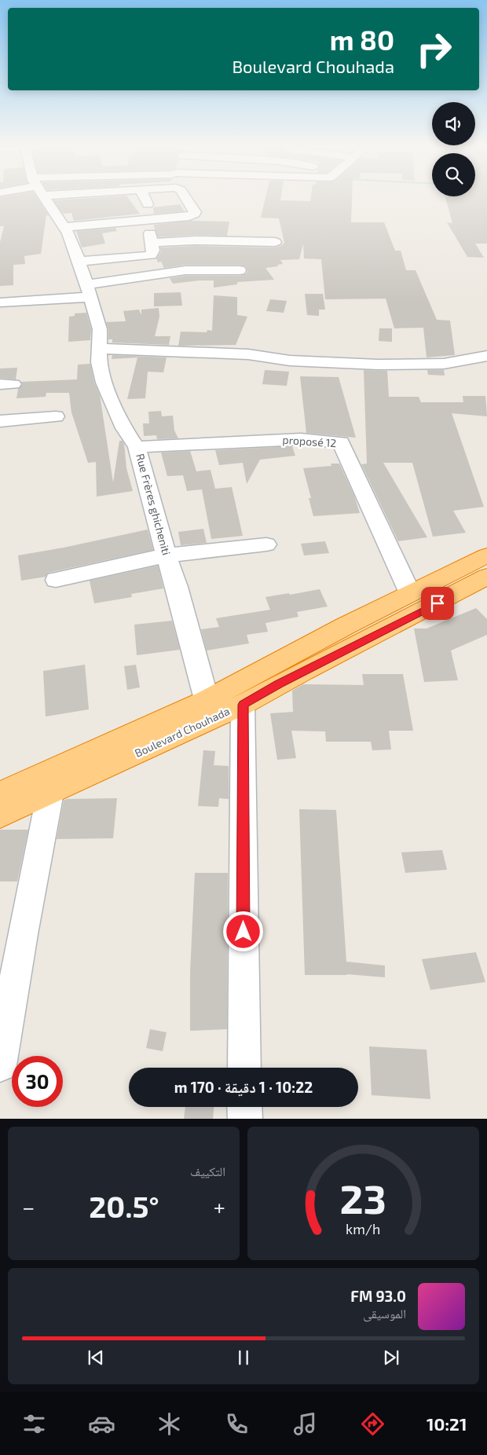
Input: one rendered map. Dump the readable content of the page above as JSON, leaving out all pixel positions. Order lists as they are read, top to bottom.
{
  "streets": {
    "highway": ["Boulevard Chouhada"],
    "street": ["proposé 12", "Rue Frères ghicheniti"]
  },
  "crossings": [
    ["proposé 12", "Rue Frères ghicheniti"],
    ["Rue Frères ghicheniti", "Boulevard Chouhada"]
  ],
  "page": {
    "turn": ["80 m", "Boulevard Chouhada"],
    "limit": "30",
    "trip": "10:22 · 1 دقيقة · 170 m",
    "tile": "التكييف",
    "heat": ["−", "20.5°", "+"],
    "song": ["93.0 FM", "الموسيقى"],
    "tabs": "10:21",
    "gauge": ["23", "km/h"]
  }
}
